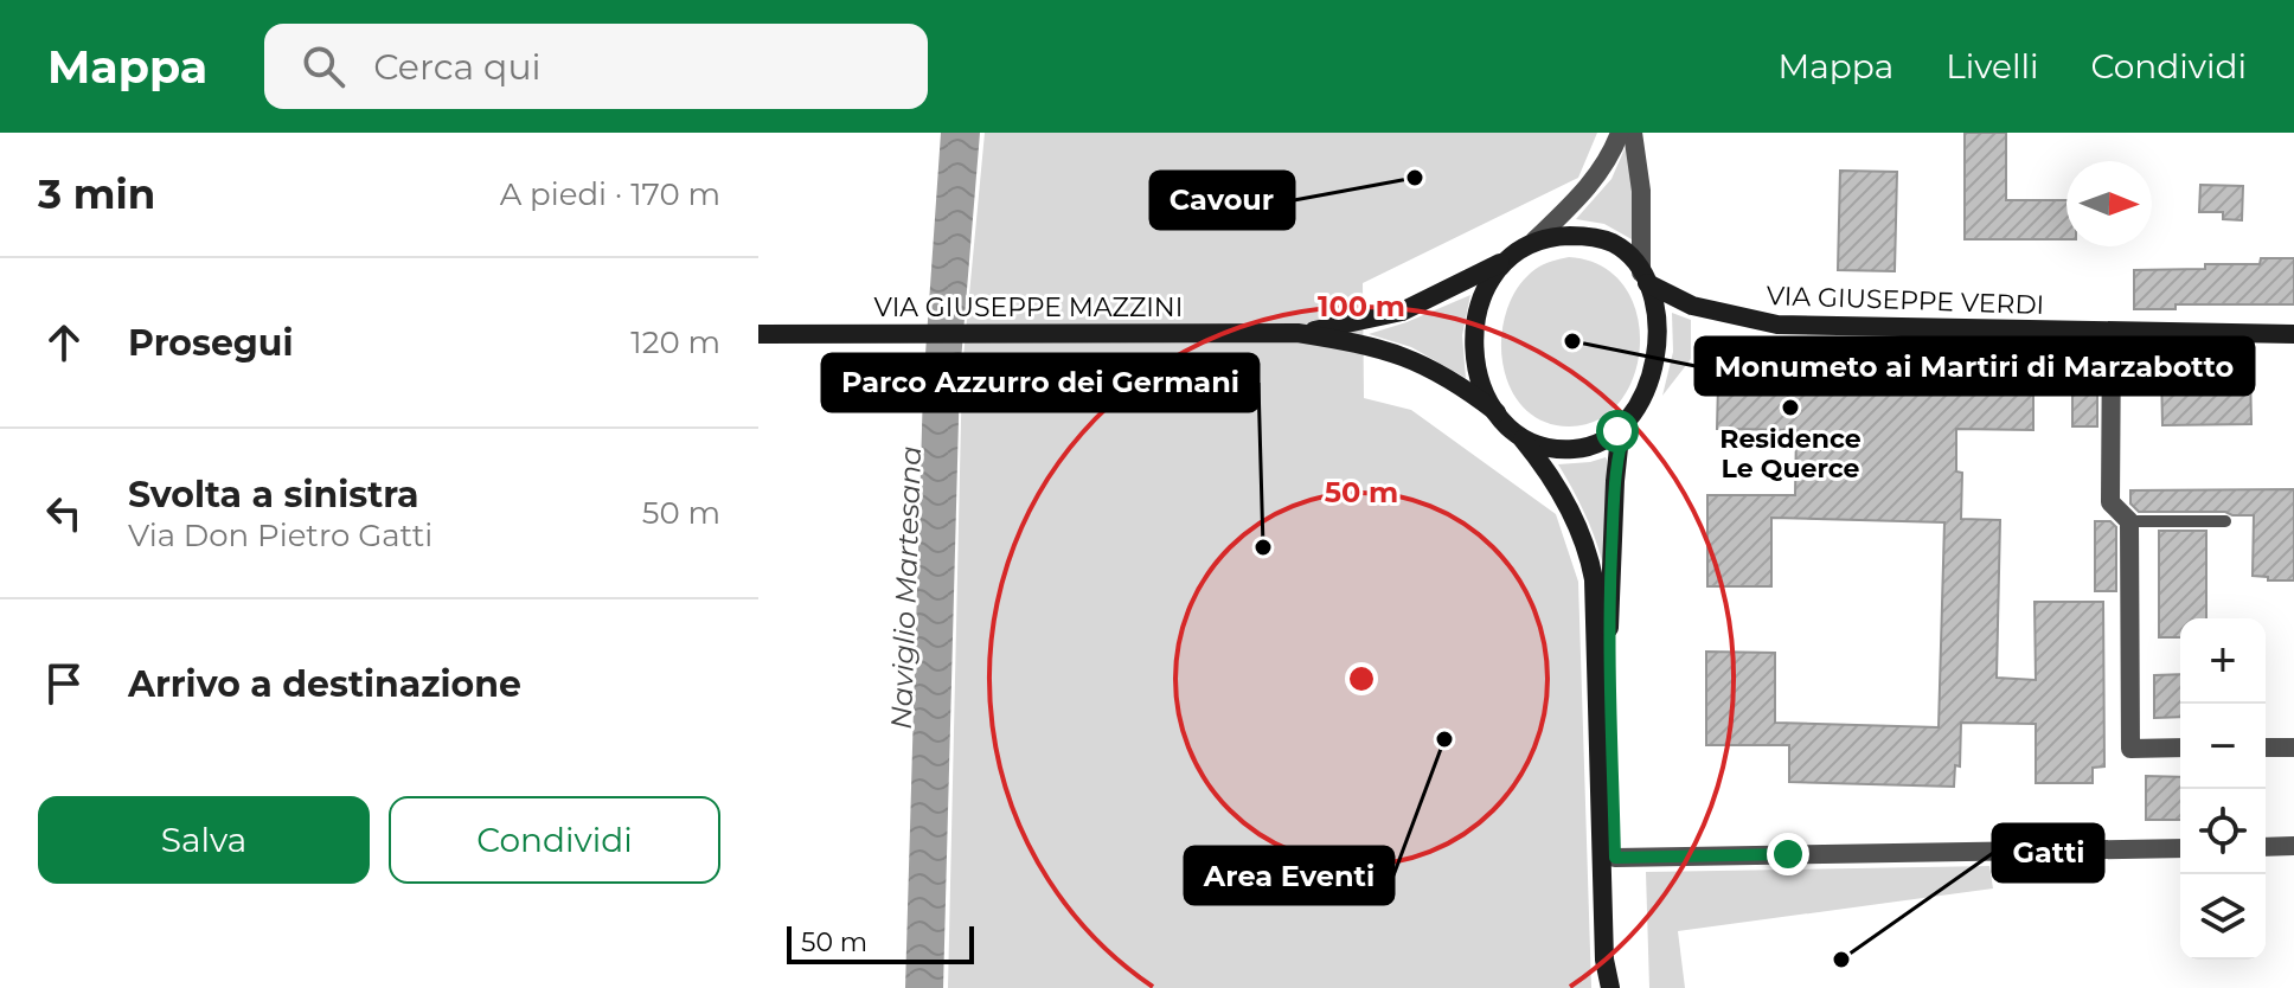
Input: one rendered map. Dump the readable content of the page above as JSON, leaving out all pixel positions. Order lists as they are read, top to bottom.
{
  "streets": {
    "street": ["VIA GIUSEPPE VERDI", "VIA GIUSEPPE MAZZINI"]
  },
  "crossings": [
    ["VIA GIUSEPPE VERDI", "VIA GIUSEPPE MAZZINI"]
  ],
  "water": ["Naviglio Martesana"],
  "places": [
    "Cavour",
    "Monumeto ai Martiri di Marzabotto",
    "Residence Le Querce",
    "Parco Azzurro dei Germani",
    "Area Eventi",
    "Gatti"
  ],
  "scale_bar": "50 m",
  "north": "right",
  "page": {
    "header": "Mappa",
    "search": "Cerca qui",
    "nav": ["Mappa", "Livelli", "Condividi"],
    "heading": ["3 min", "A piedi · 170 m"],
    "list": [
      ["Prosegui", "120 m"],
      ["Svolta a sinistra", "Via Don Pietro Gatti", "50 m"],
      "Arrivo a destinazione"
    ],
    "map_buttons": ["+", "−"],
    "buttons": ["Salva", "Condividi"],
    "scale": "50 m"
  },
  "rings": ["100 m", "50 m"]
}
